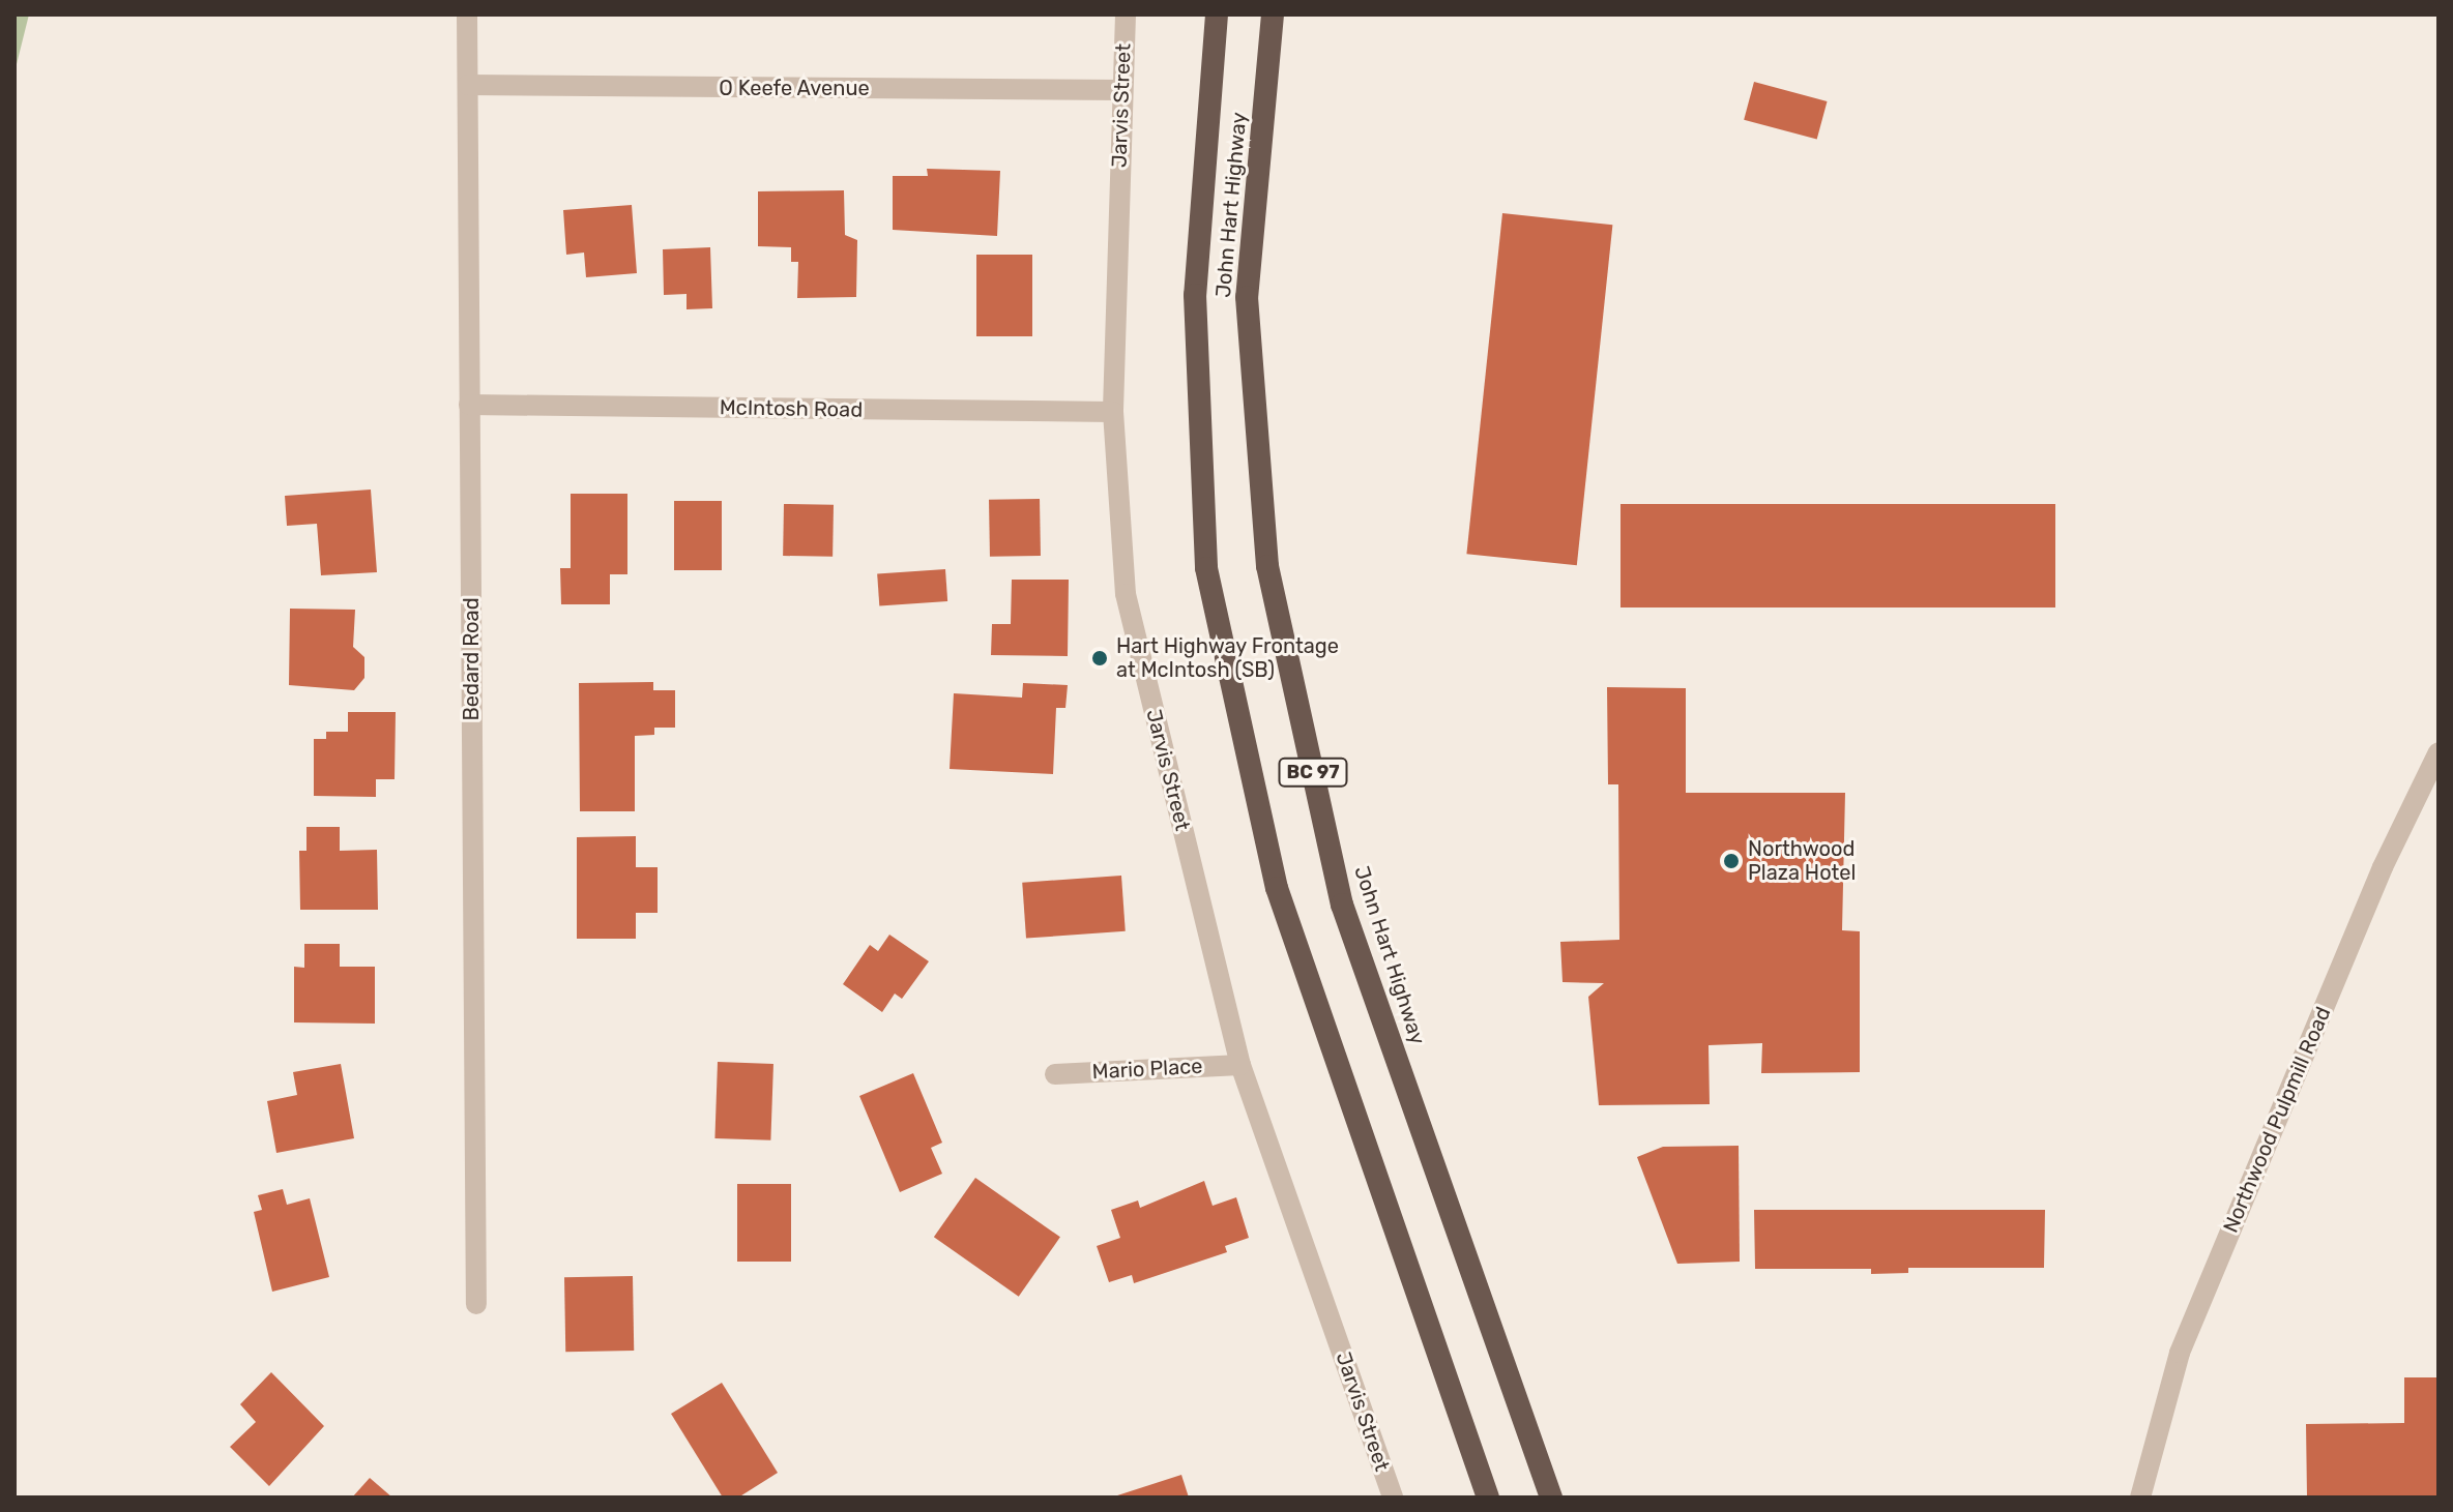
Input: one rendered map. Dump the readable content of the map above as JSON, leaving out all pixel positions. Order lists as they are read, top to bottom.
{
  "streets": {
    "highway": ["John Hart Highway", "BC 97"],
    "street": [
      "O Keefe Avenue",
      "Jarvis Street",
      "McIntosh Road",
      "Bedard Road",
      "Mario Place",
      "Northwood Pulpmill Road"
    ]
  },
  "crossings": [
    ["O Keefe Avenue", "Jarvis Street"],
    ["O Keefe Avenue", "Bedard Road"],
    ["Jarvis Street", "McIntosh Road"],
    ["Jarvis Street", "Mario Place"],
    ["McIntosh Road", "Bedard Road"]
  ],
  "places": ["Hart Highway Frontage at McIntosh (SB)", "Northwood Plaza Hotel"]
}
